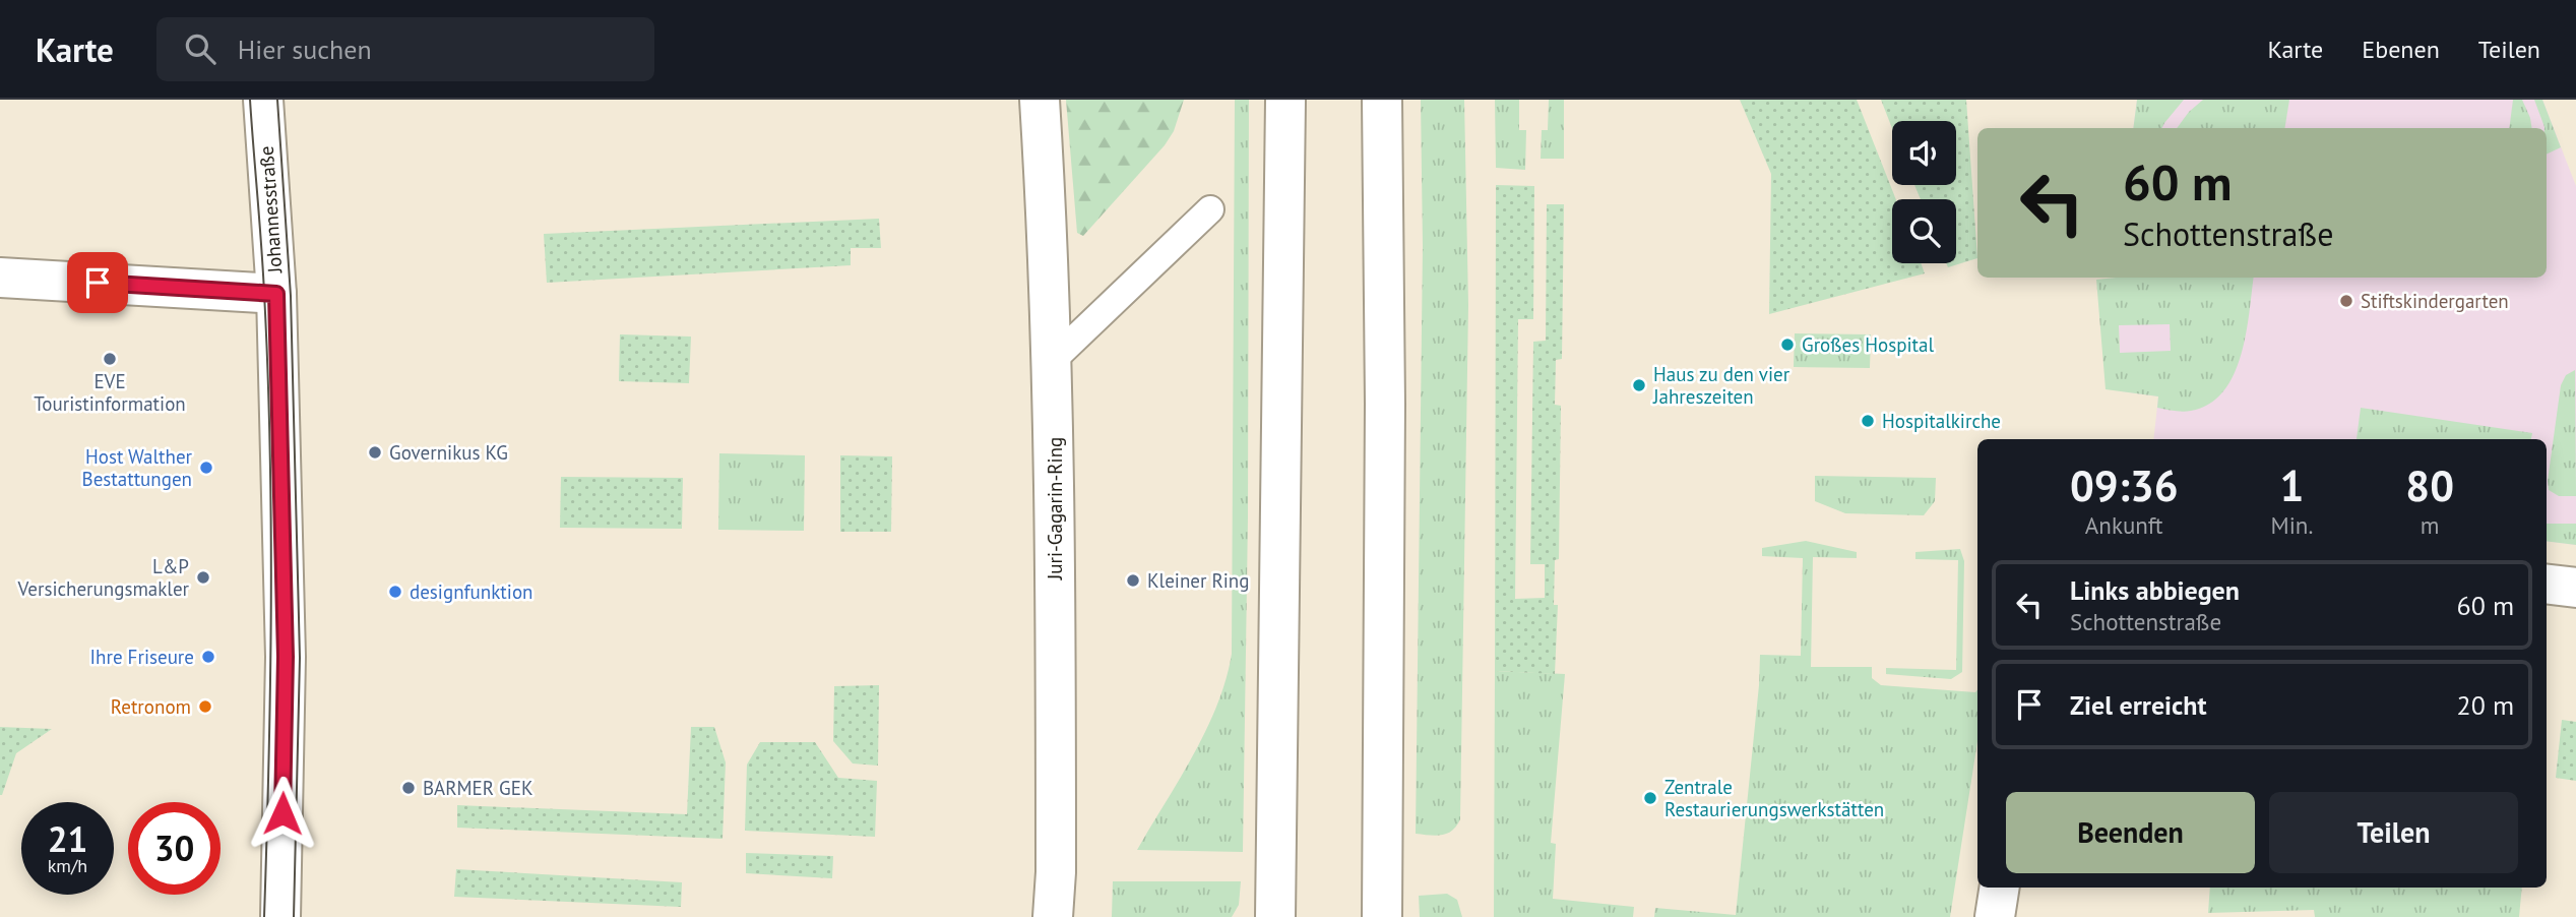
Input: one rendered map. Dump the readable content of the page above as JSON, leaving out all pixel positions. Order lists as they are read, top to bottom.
{
  "streets": {
    "street": ["Johannesstraße", "Juri-Gagarin-Ring"]
  },
  "places": [
    "Stiftskindergarten",
    "Großes Hospital",
    "EVE Touristinformation",
    "Haus zu den vier Jahreszeiten",
    "Hospitalkirche",
    "Governikus KG",
    "Host Walther Bestattungen",
    "L&P Versicherungsmakler",
    "Kleiner Ring",
    "designfunktion",
    "Ihre Friseure",
    "Retronom",
    "BARMER GEK",
    "Zentrale Restaurierungswerkstätten"
  ],
  "page": {
    "header": "Karte",
    "search": "Hier suchen",
    "nav": ["Karte", "Ebenen", "Teilen"],
    "turn": ["60 m", "Schottenstraße"],
    "eta": [
      "09:36",
      "Ankunft",
      "1",
      "Min.",
      "80",
      "m"
    ],
    "list": [
      {
        "name": "Links abbiegen",
        "note": "Schottenstraße",
        "value": "60 m"
      },
      {
        "name": "Ziel erreicht",
        "value": "20 m"
      }
    ],
    "buttons": ["Beenden", "Teilen"],
    "speed": "21 km/h",
    "limit": "30"
  }
}
